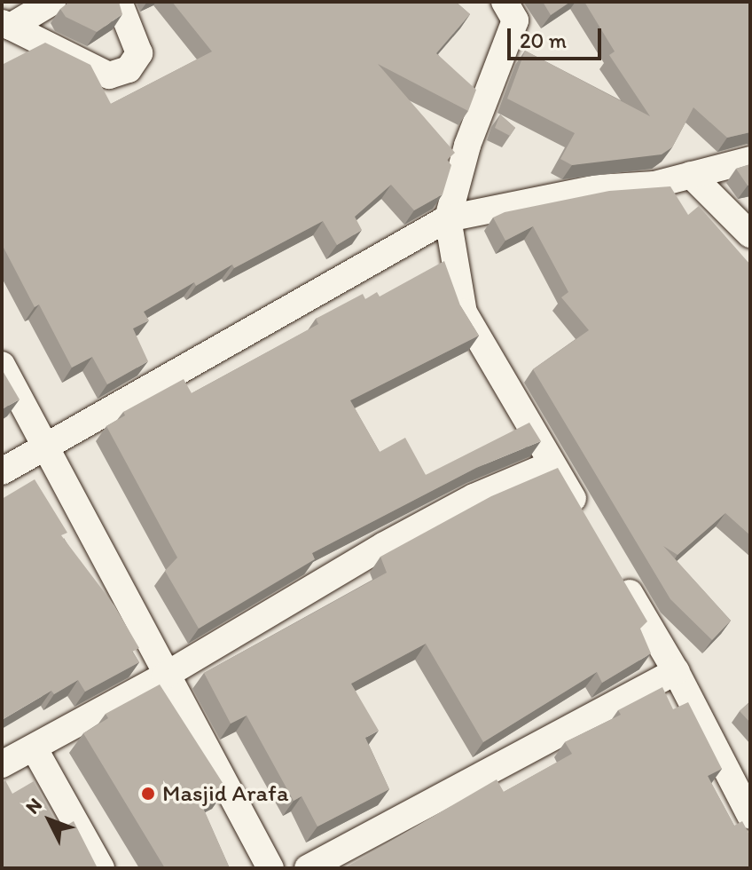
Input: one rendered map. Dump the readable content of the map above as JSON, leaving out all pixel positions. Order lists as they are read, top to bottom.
{
  "places": ["Masjid Arafa"],
  "scale_bar": "20 m",
  "north": "top left"
}
